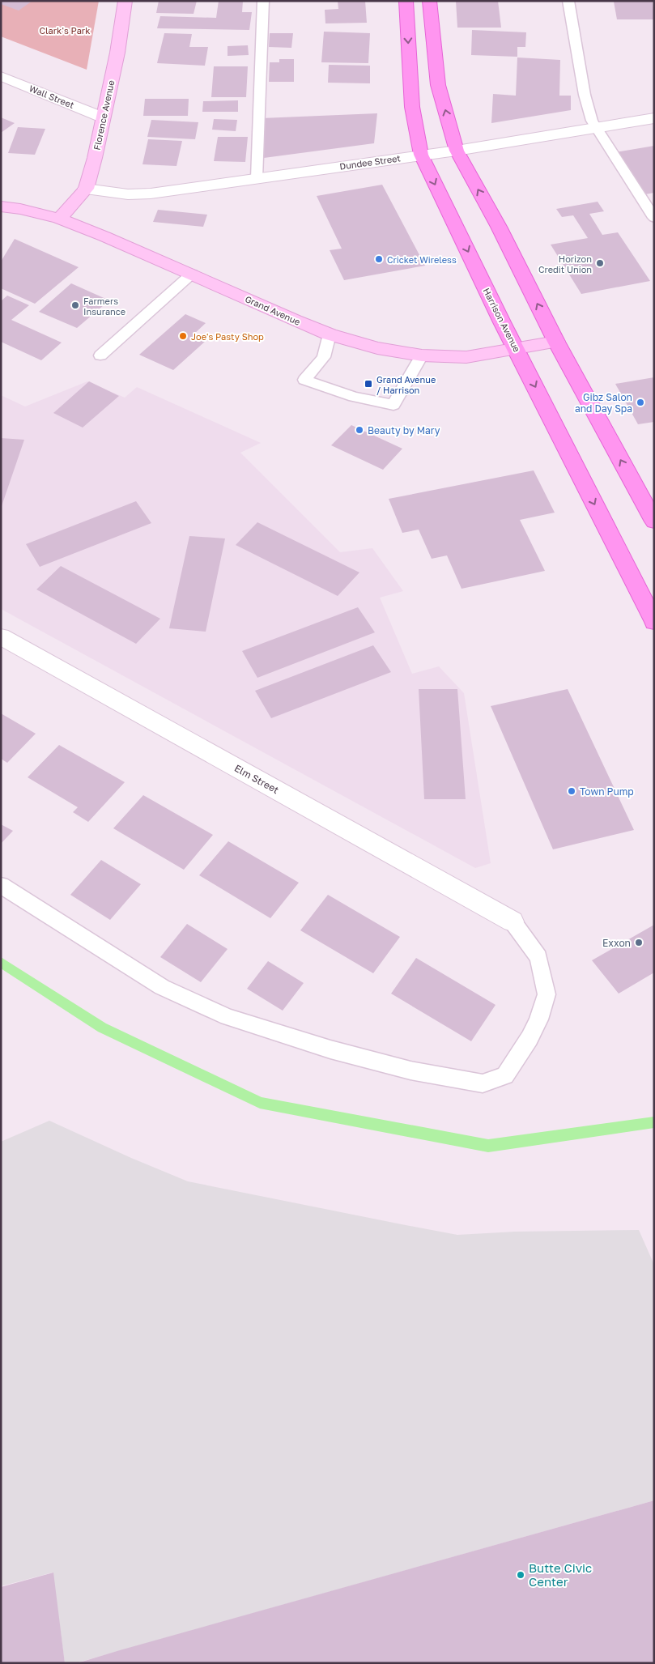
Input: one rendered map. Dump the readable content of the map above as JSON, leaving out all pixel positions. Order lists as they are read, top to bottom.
{
  "streets": {
    "main road": ["Florence Avenue", "Grand Avenue", "Harrison Avenue"],
    "street": ["Wall Street", "Dundee Street", "Elm Street"]
  },
  "crossings": [
    ["Wall Street", "Florence Avenue"],
    ["Florence Avenue", "Dundee Street"],
    ["Florence Avenue", "Grand Avenue"],
    ["Dundee Street", "Harrison Avenue"],
    ["Grand Avenue", "Harrison Avenue"]
  ],
  "parks": ["Clark's Park"],
  "places": {
    "other": [
      "Cricket Wireless",
      "Horizon Credit Union",
      "Farmers Insurance",
      "Joe's Pasty Shop",
      "Gibz Salon and Day Spa",
      "Beauty by Mary",
      "Town Pump",
      "Exxon",
      "Butte Civic Center"
    ],
    "transit": ["Grand Avenue / Harrison"]
  }
}
